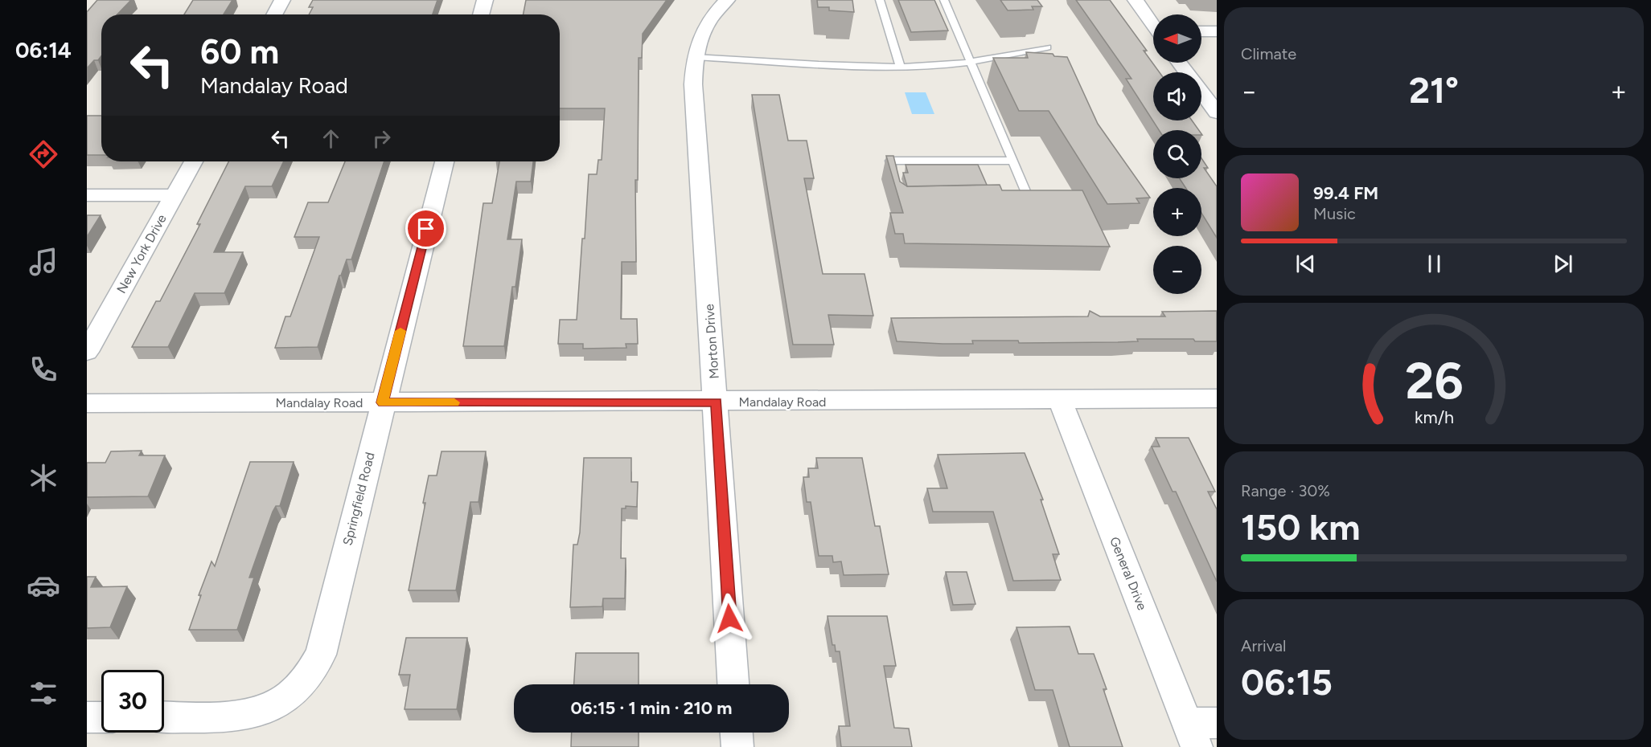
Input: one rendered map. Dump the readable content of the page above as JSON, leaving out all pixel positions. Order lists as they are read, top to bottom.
{
  "streets": {
    "street": [
      "New York Drive",
      "Morton Drive",
      "Mandalay Road",
      "Springfield Road",
      "General Drive"
    ]
  },
  "crossings": [
    ["Morton Drive", "Mandalay Road"],
    ["Mandalay Road", "Springfield Road"],
    ["Mandalay Road", "General Drive"]
  ],
  "north": "left",
  "page": {
    "tabs": "06:14",
    "tile": [
      "Climate",
      ["Range · 30%", "150 km"],
      ["Arrival", "06:15"]
    ],
    "map_buttons": ["+", "−"],
    "turn": ["60 m", "Mandalay Road"],
    "heat": ["−", "21°", "+"],
    "song": ["99.4 FM", "Music"],
    "limit": "30",
    "trip": "06:15 · 1 min · 210 m",
    "gauge": ["26", "km/h"]
  }
}
